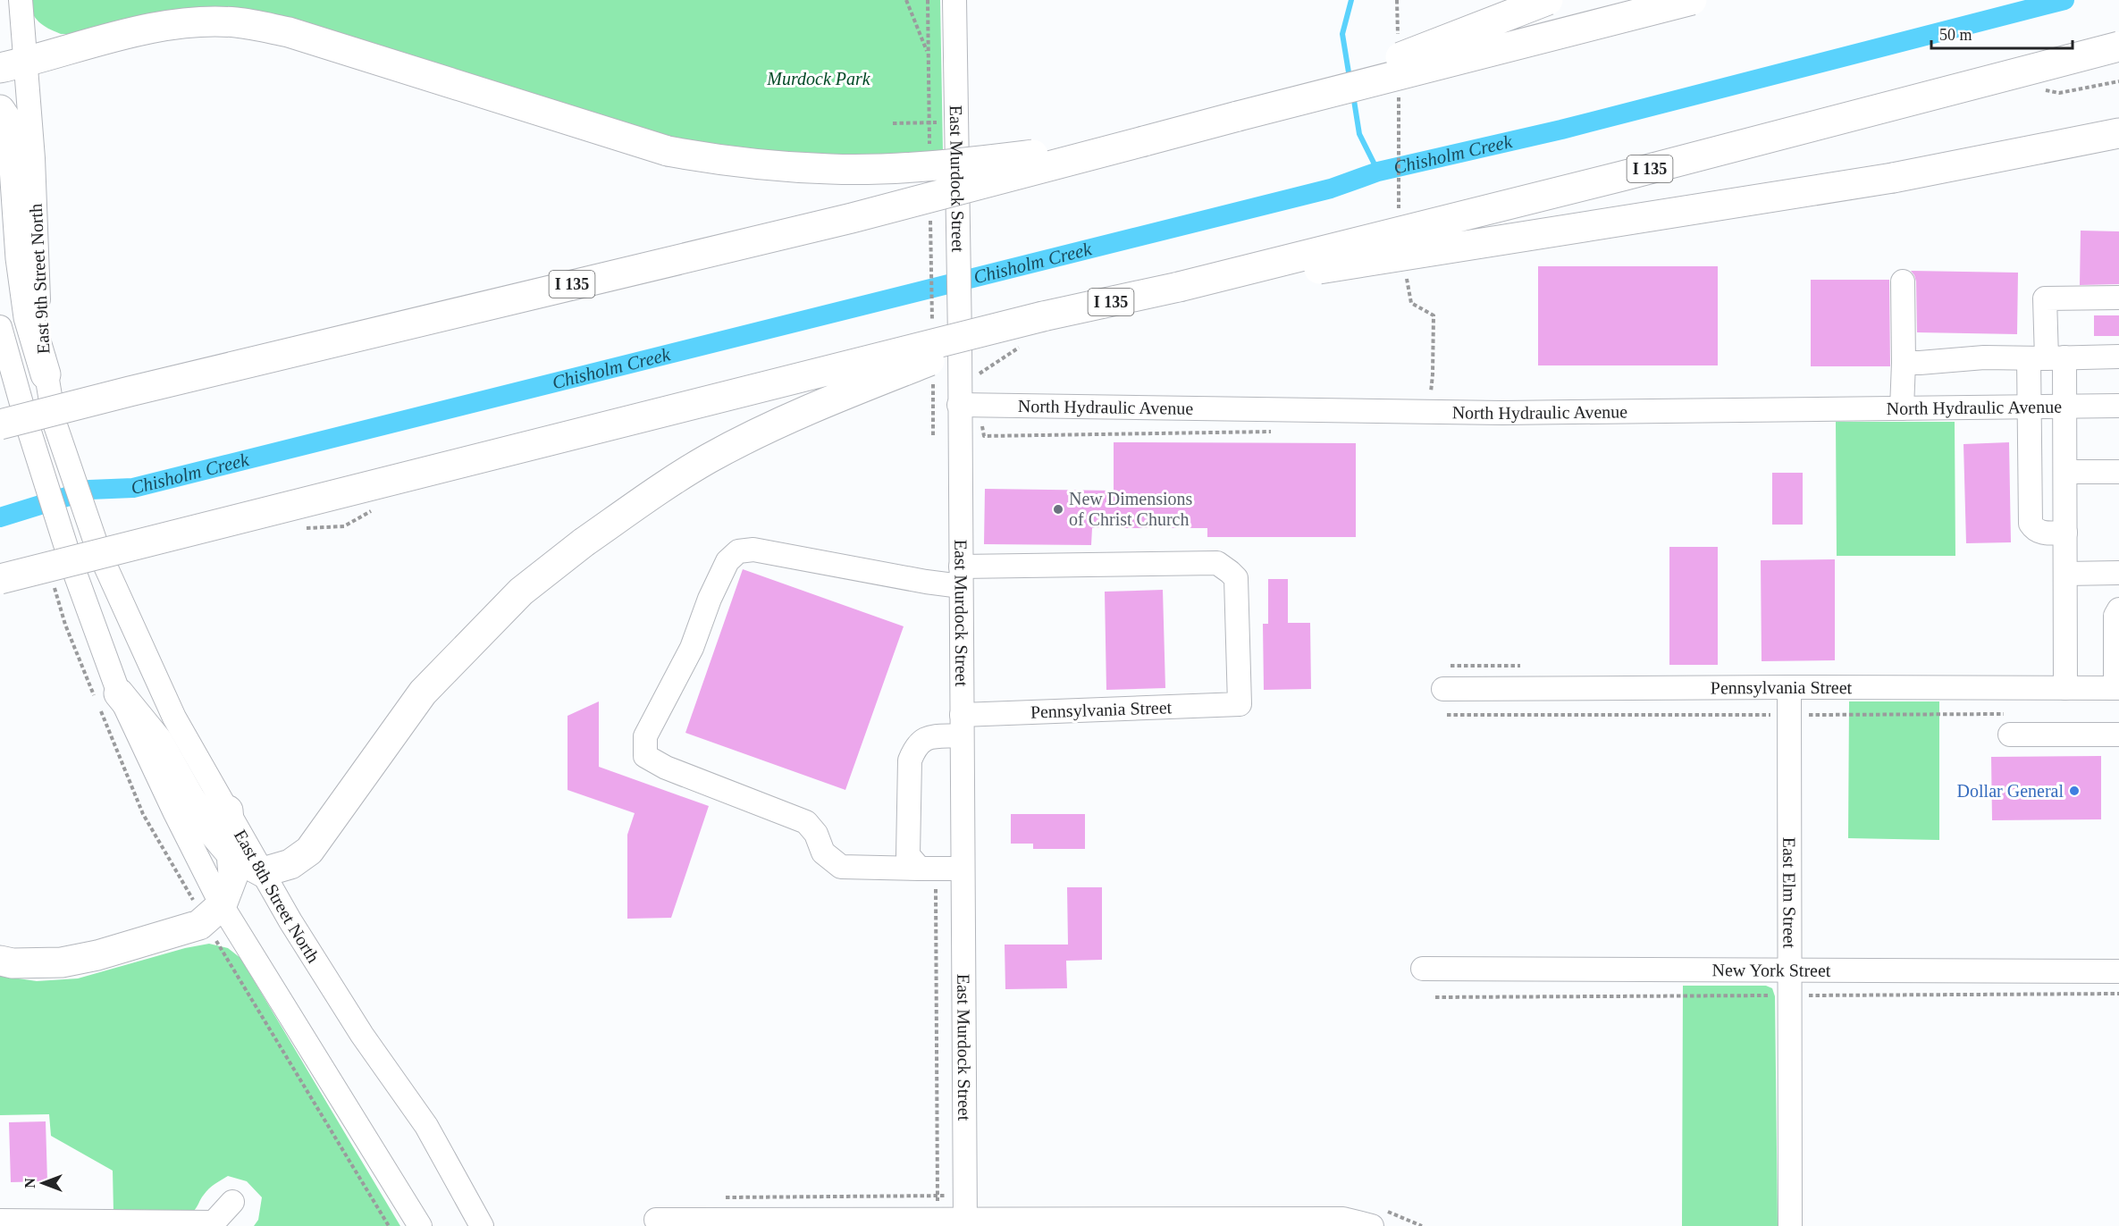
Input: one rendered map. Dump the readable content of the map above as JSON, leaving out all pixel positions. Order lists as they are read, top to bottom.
{
  "streets": {
    "highway": ["I 135"],
    "street": [
      "East Murdock Street",
      "East 9th Street North",
      "North Hydraulic Avenue",
      "Pennsylvania Street",
      "East Elm Street",
      "East 8th Street North",
      "New York Street"
    ]
  },
  "crossings": [
    ["East Murdock Street", "North Hydraulic Avenue"],
    ["East Murdock Street", "Pennsylvania Street"],
    ["East 9th Street North", "East 8th Street North"],
    ["Pennsylvania Street", "East Elm Street"],
    ["East Elm Street", "New York Street"]
  ],
  "water": ["Chisholm Creek"],
  "parks": ["Murdock Park"],
  "places": ["New Dimensions of Christ Church", "Dollar General"],
  "scale_bar": "50 m",
  "north": "left"
}
